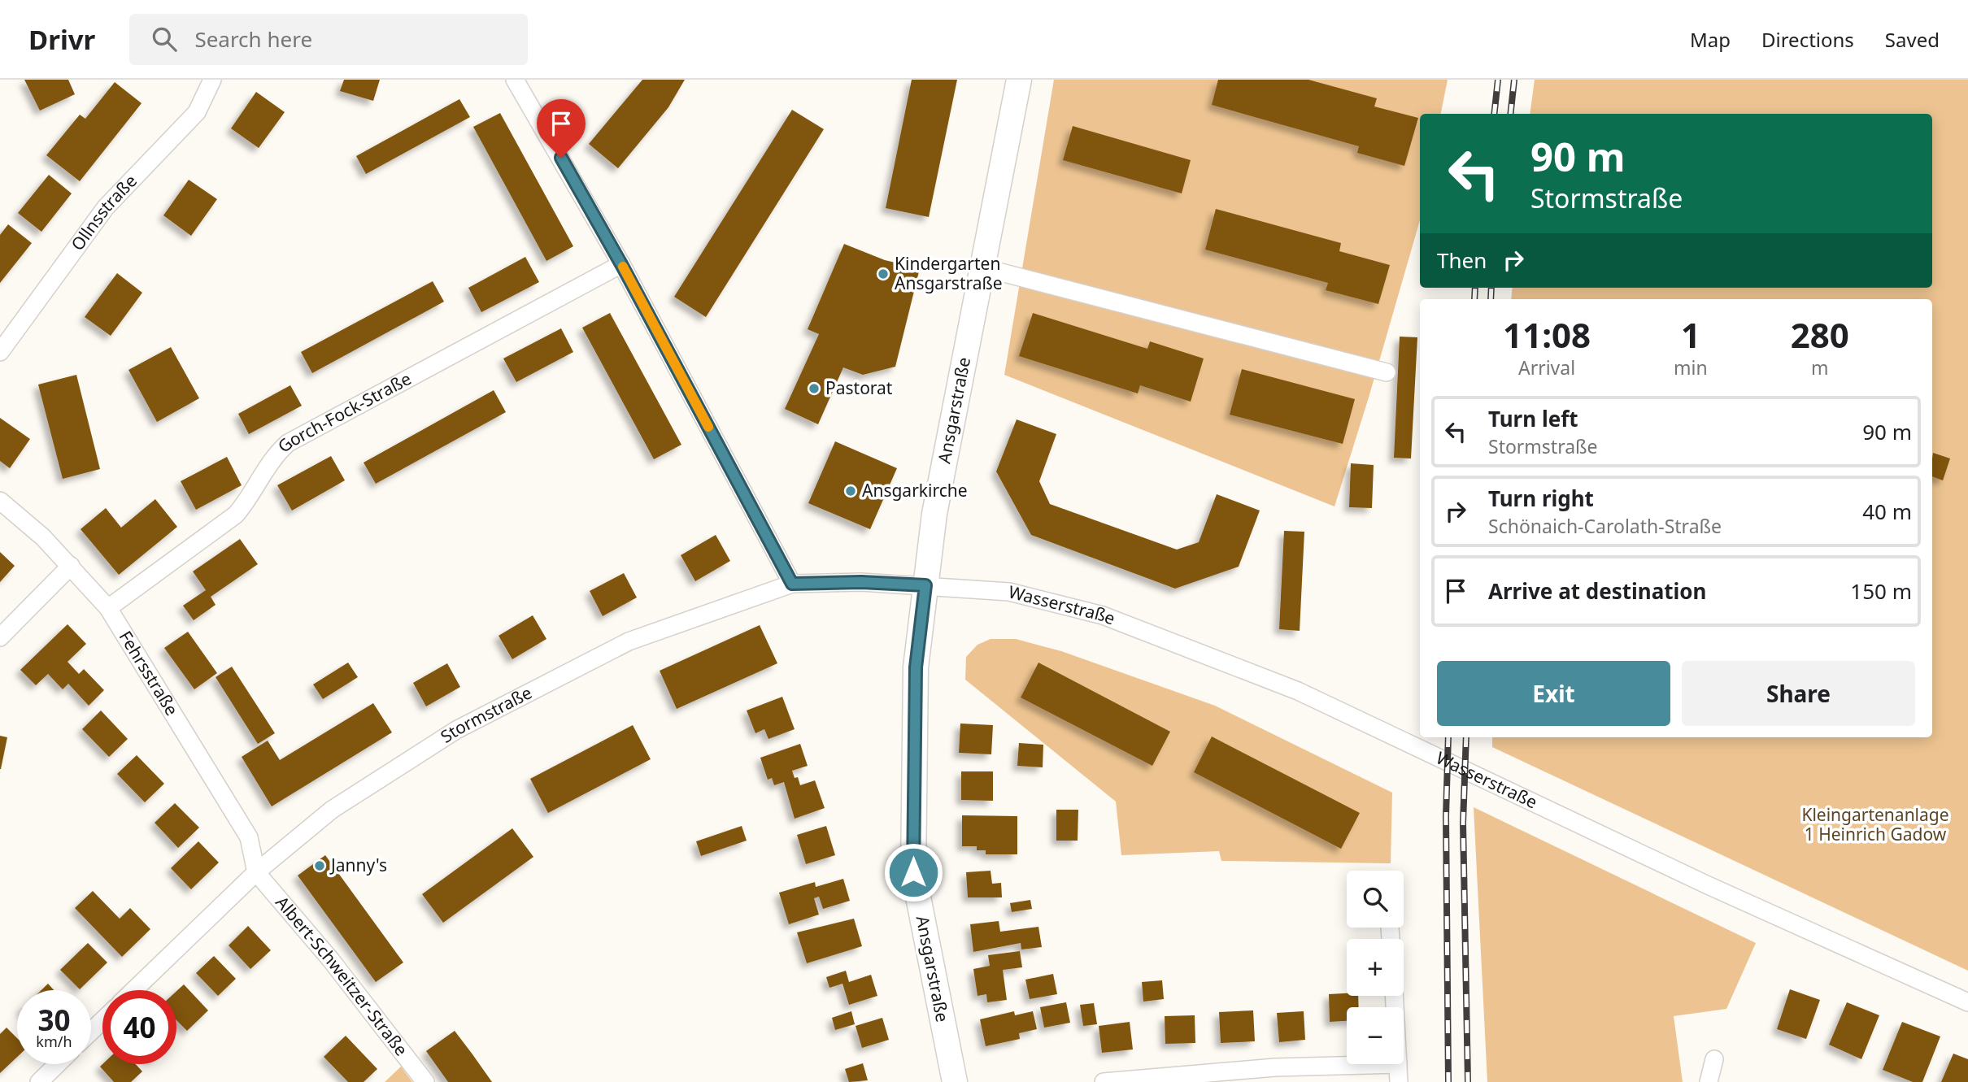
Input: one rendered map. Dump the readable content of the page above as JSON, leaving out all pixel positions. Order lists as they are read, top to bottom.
{
  "streets": {
    "street": [
      "Ollnsstraße",
      "Ansgarstraße",
      "Gorch-Fock-Straße",
      "Wasserstraße",
      "Fehrsstraße",
      "Stormstraße",
      "Albert-Schweitzer-Straße"
    ]
  },
  "crossings": [
    ["Ansgarstraße", "Wasserstraße"],
    ["Ansgarstraße", "Stormstraße"],
    ["Gorch-Fock-Straße", "Fehrsstraße"],
    ["Wasserstraße", "Stormstraße"],
    ["Fehrsstraße", "Stormstraße"],
    ["Fehrsstraße", "Albert-Schweitzer-Straße"],
    ["Stormstraße", "Albert-Schweitzer-Straße"]
  ],
  "parks": ["Kleingartenanlage 1 Heinrich Gadow"],
  "places": [
    "Kindergarten Ansgarstraße",
    "Pastorat",
    "Ansgarkirche",
    "Janny's"
  ],
  "page": {
    "header": "Drivr",
    "search": "Search here",
    "nav": ["Map", "Directions", "Saved"],
    "turn": ["90 m", "Stormstraße"],
    "then": "Then",
    "eta": [
      "11:08",
      "Arrival",
      "1",
      "min",
      "280",
      "m"
    ],
    "list": [
      {
        "name": "Turn left",
        "note": "Stormstraße",
        "value": "90 m"
      },
      {
        "name": "Turn right",
        "note": "Schönaich-Carolath-Straße",
        "value": "40 m"
      },
      {
        "name": "Arrive at destination",
        "value": "150 m"
      }
    ],
    "buttons": ["Exit", "Share"],
    "map_buttons": ["+", "−"],
    "speed": "30 km/h",
    "limit": "40"
  }
}
